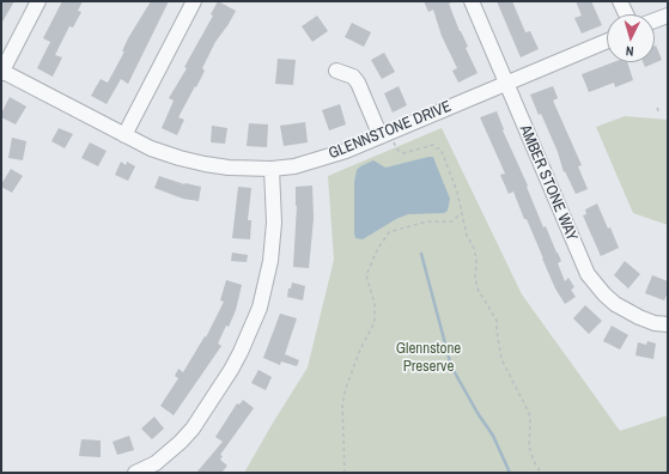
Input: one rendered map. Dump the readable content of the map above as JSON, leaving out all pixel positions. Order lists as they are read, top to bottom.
{
  "streets": {
    "street": ["GLENNSTONE DRIVE", "AMBER STONE WAY"]
  },
  "crossings": [
    ["GLENNSTONE DRIVE", "AMBER STONE WAY"]
  ],
  "parks": ["Glennstone Preserve"],
  "north": "bottom"
}
